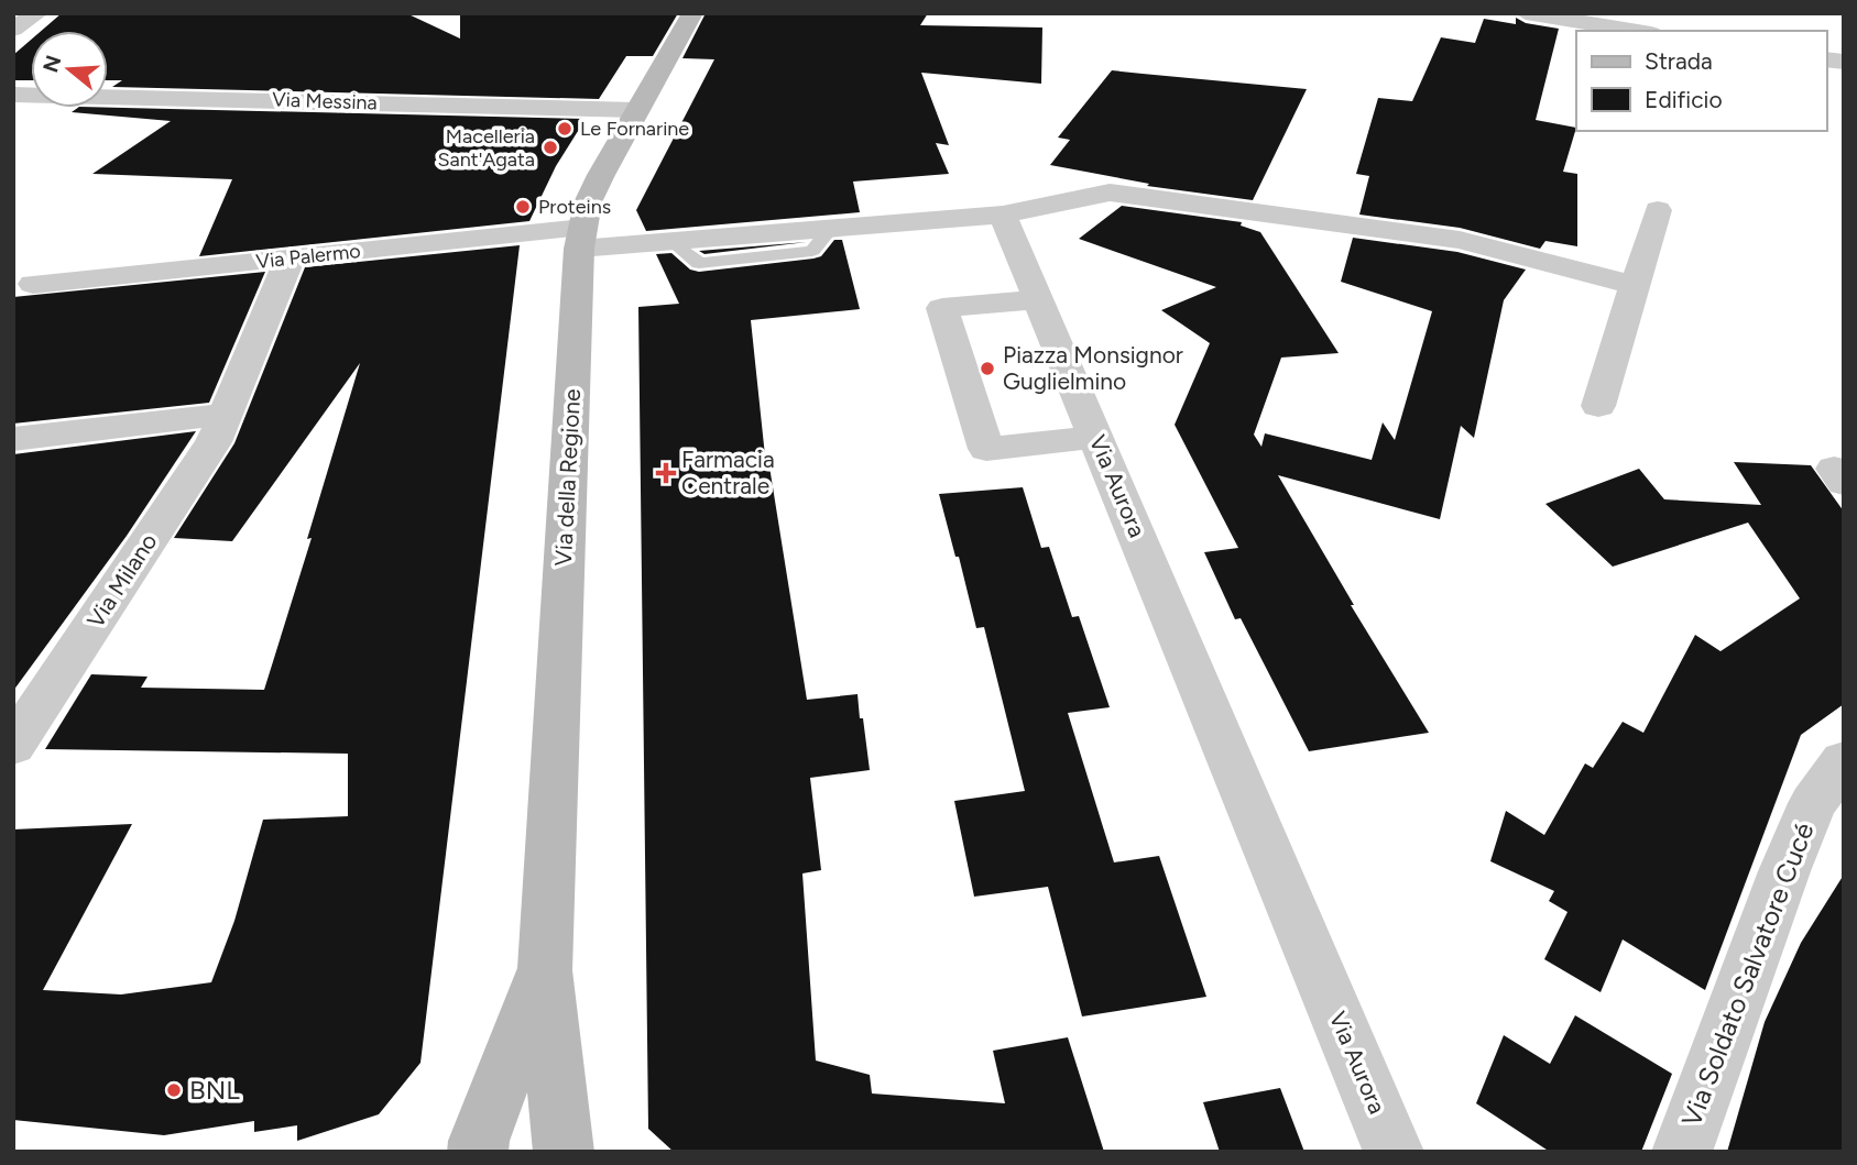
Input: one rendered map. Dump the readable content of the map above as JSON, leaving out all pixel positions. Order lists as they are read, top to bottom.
{
  "streets": {
    "main road": ["Via della Regione"],
    "street": [
      "Via Messina",
      "Via Palermo",
      "Via Aurora",
      "Via Milano",
      "Via Soldato Salvatore Cucé"
    ]
  },
  "crossings": [
    ["Via Messina", "Via della Regione"],
    ["Via Palermo", "Via della Regione"],
    ["Via Palermo", "Via Milano"]
  ],
  "places": {
    "other": [
      "Le Fornarine",
      "Macelleria Sant'Agata",
      "Proteins",
      "Piazza Monsignor Guglielmino",
      "BNL"
    ],
    "health": ["Farmacia Centrale"]
  },
  "legend": ["Strada", "Edificio"],
  "north": "left"
}
